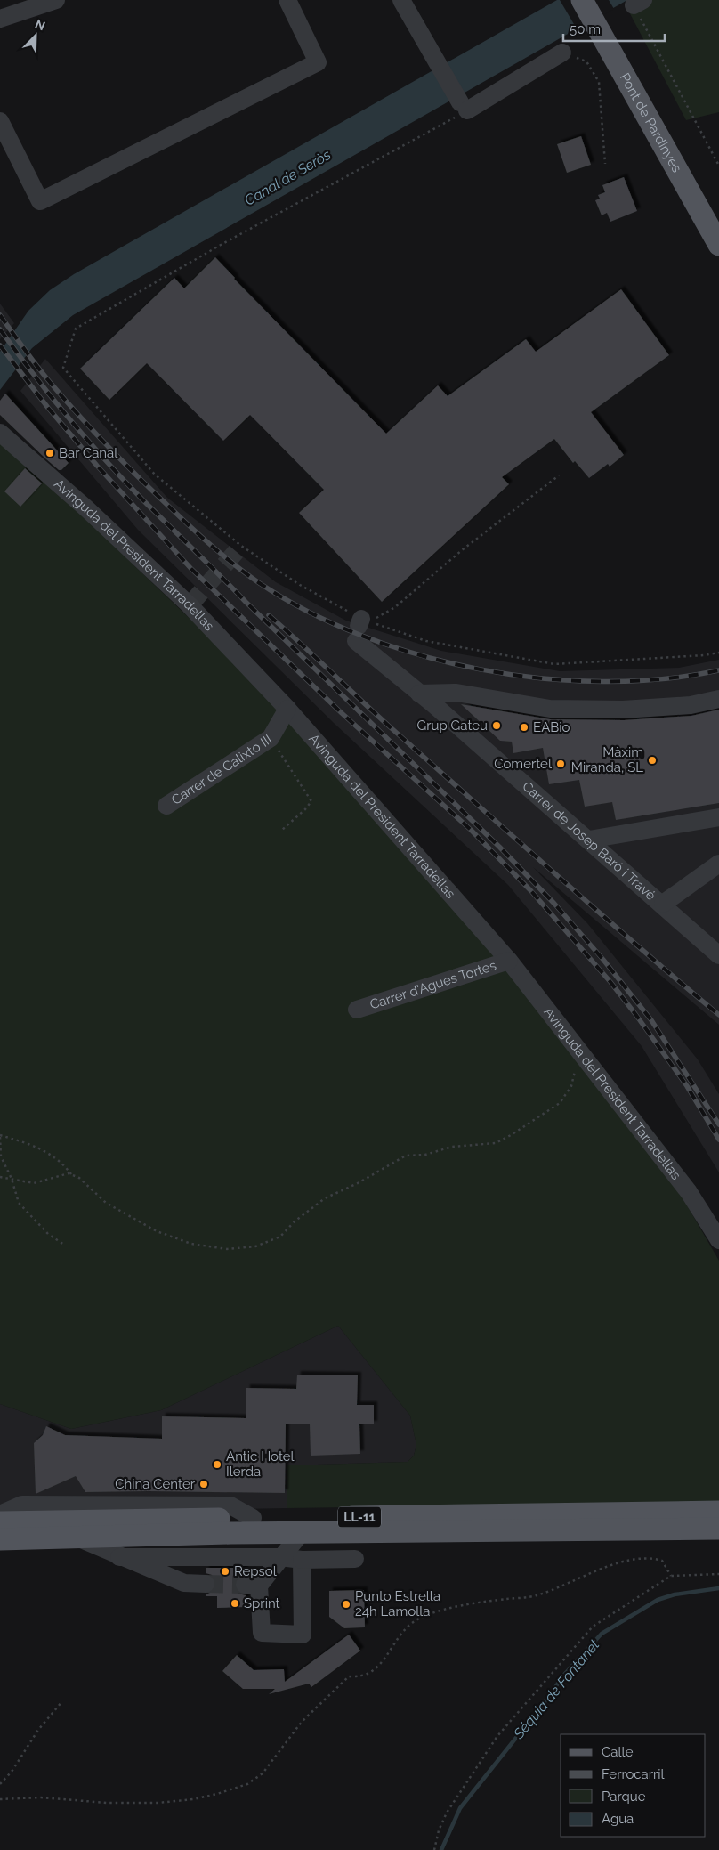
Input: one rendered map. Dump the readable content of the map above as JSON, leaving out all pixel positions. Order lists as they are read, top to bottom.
{
  "streets": {
    "main road": ["Pont de Pardinyes", "LL-11"],
    "street": [
      "Avinguda del President Tarradellas",
      "Carrer de Calixto III",
      "Carrer de Josep Baró i Travé",
      "Carrer d'Agues Tortes"
    ]
  },
  "crossings": [
    ["Avinguda del President Tarradellas", "Carrer de Calixto III"],
    ["Avinguda del President Tarradellas", "Carrer d'Agues Tortes"]
  ],
  "water": ["Canal de Seròs", "Séquia de Fontanet"],
  "places": [
    "Bar Canal",
    "Grup Gateu",
    "EABio",
    "Màxim Miranda, SL",
    "Comertel",
    "Antic Hotel Ilerda",
    "China Center",
    "Repsol",
    "Sprint",
    "Punto Estrella 24h Lamolla"
  ],
  "legend": [
    "Calle",
    "Ferrocarril",
    "Parque",
    "Agua"
  ],
  "scale_bar": "50 m",
  "north": "top right"
}
